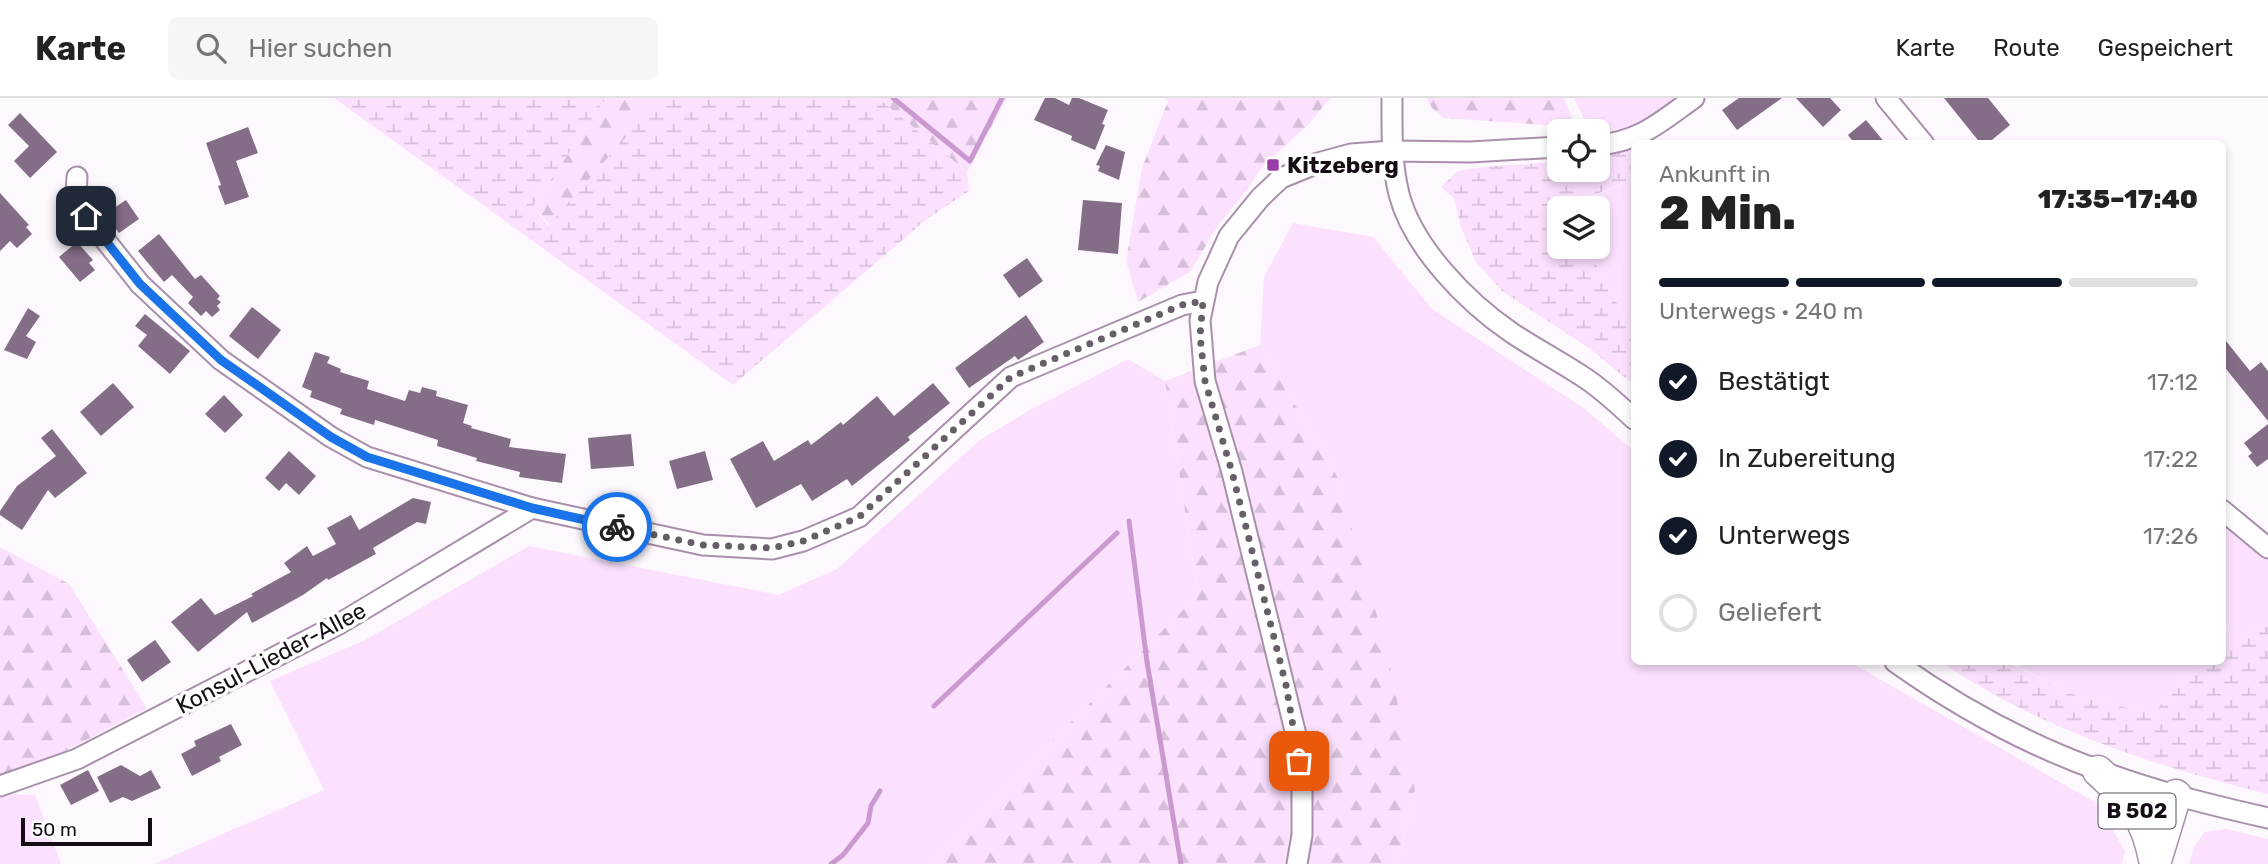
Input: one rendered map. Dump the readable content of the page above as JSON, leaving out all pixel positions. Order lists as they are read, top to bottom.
{
  "streets": {
    "highway": ["B 502"],
    "street": ["Konsul-Lieder-Allee"]
  },
  "places": {
    "transit": ["Kitzeberg"]
  },
  "scale_bar": "50 m",
  "page": {
    "header": "Karte",
    "search": "Hier suchen",
    "nav": ["Karte", "Route", "Gespeichert"],
    "heading": ["2 Min.", "Ankunft in", "17:35–17:40"],
    "bar": "Unterwegs · 240 m",
    "list": [
      ["Bestätigt", "17:12"],
      ["In Zubereitung", "17:22"],
      ["Unterwegs", "17:26"],
      "Geliefert"
    ],
    "scale": "50 m"
  }
}
